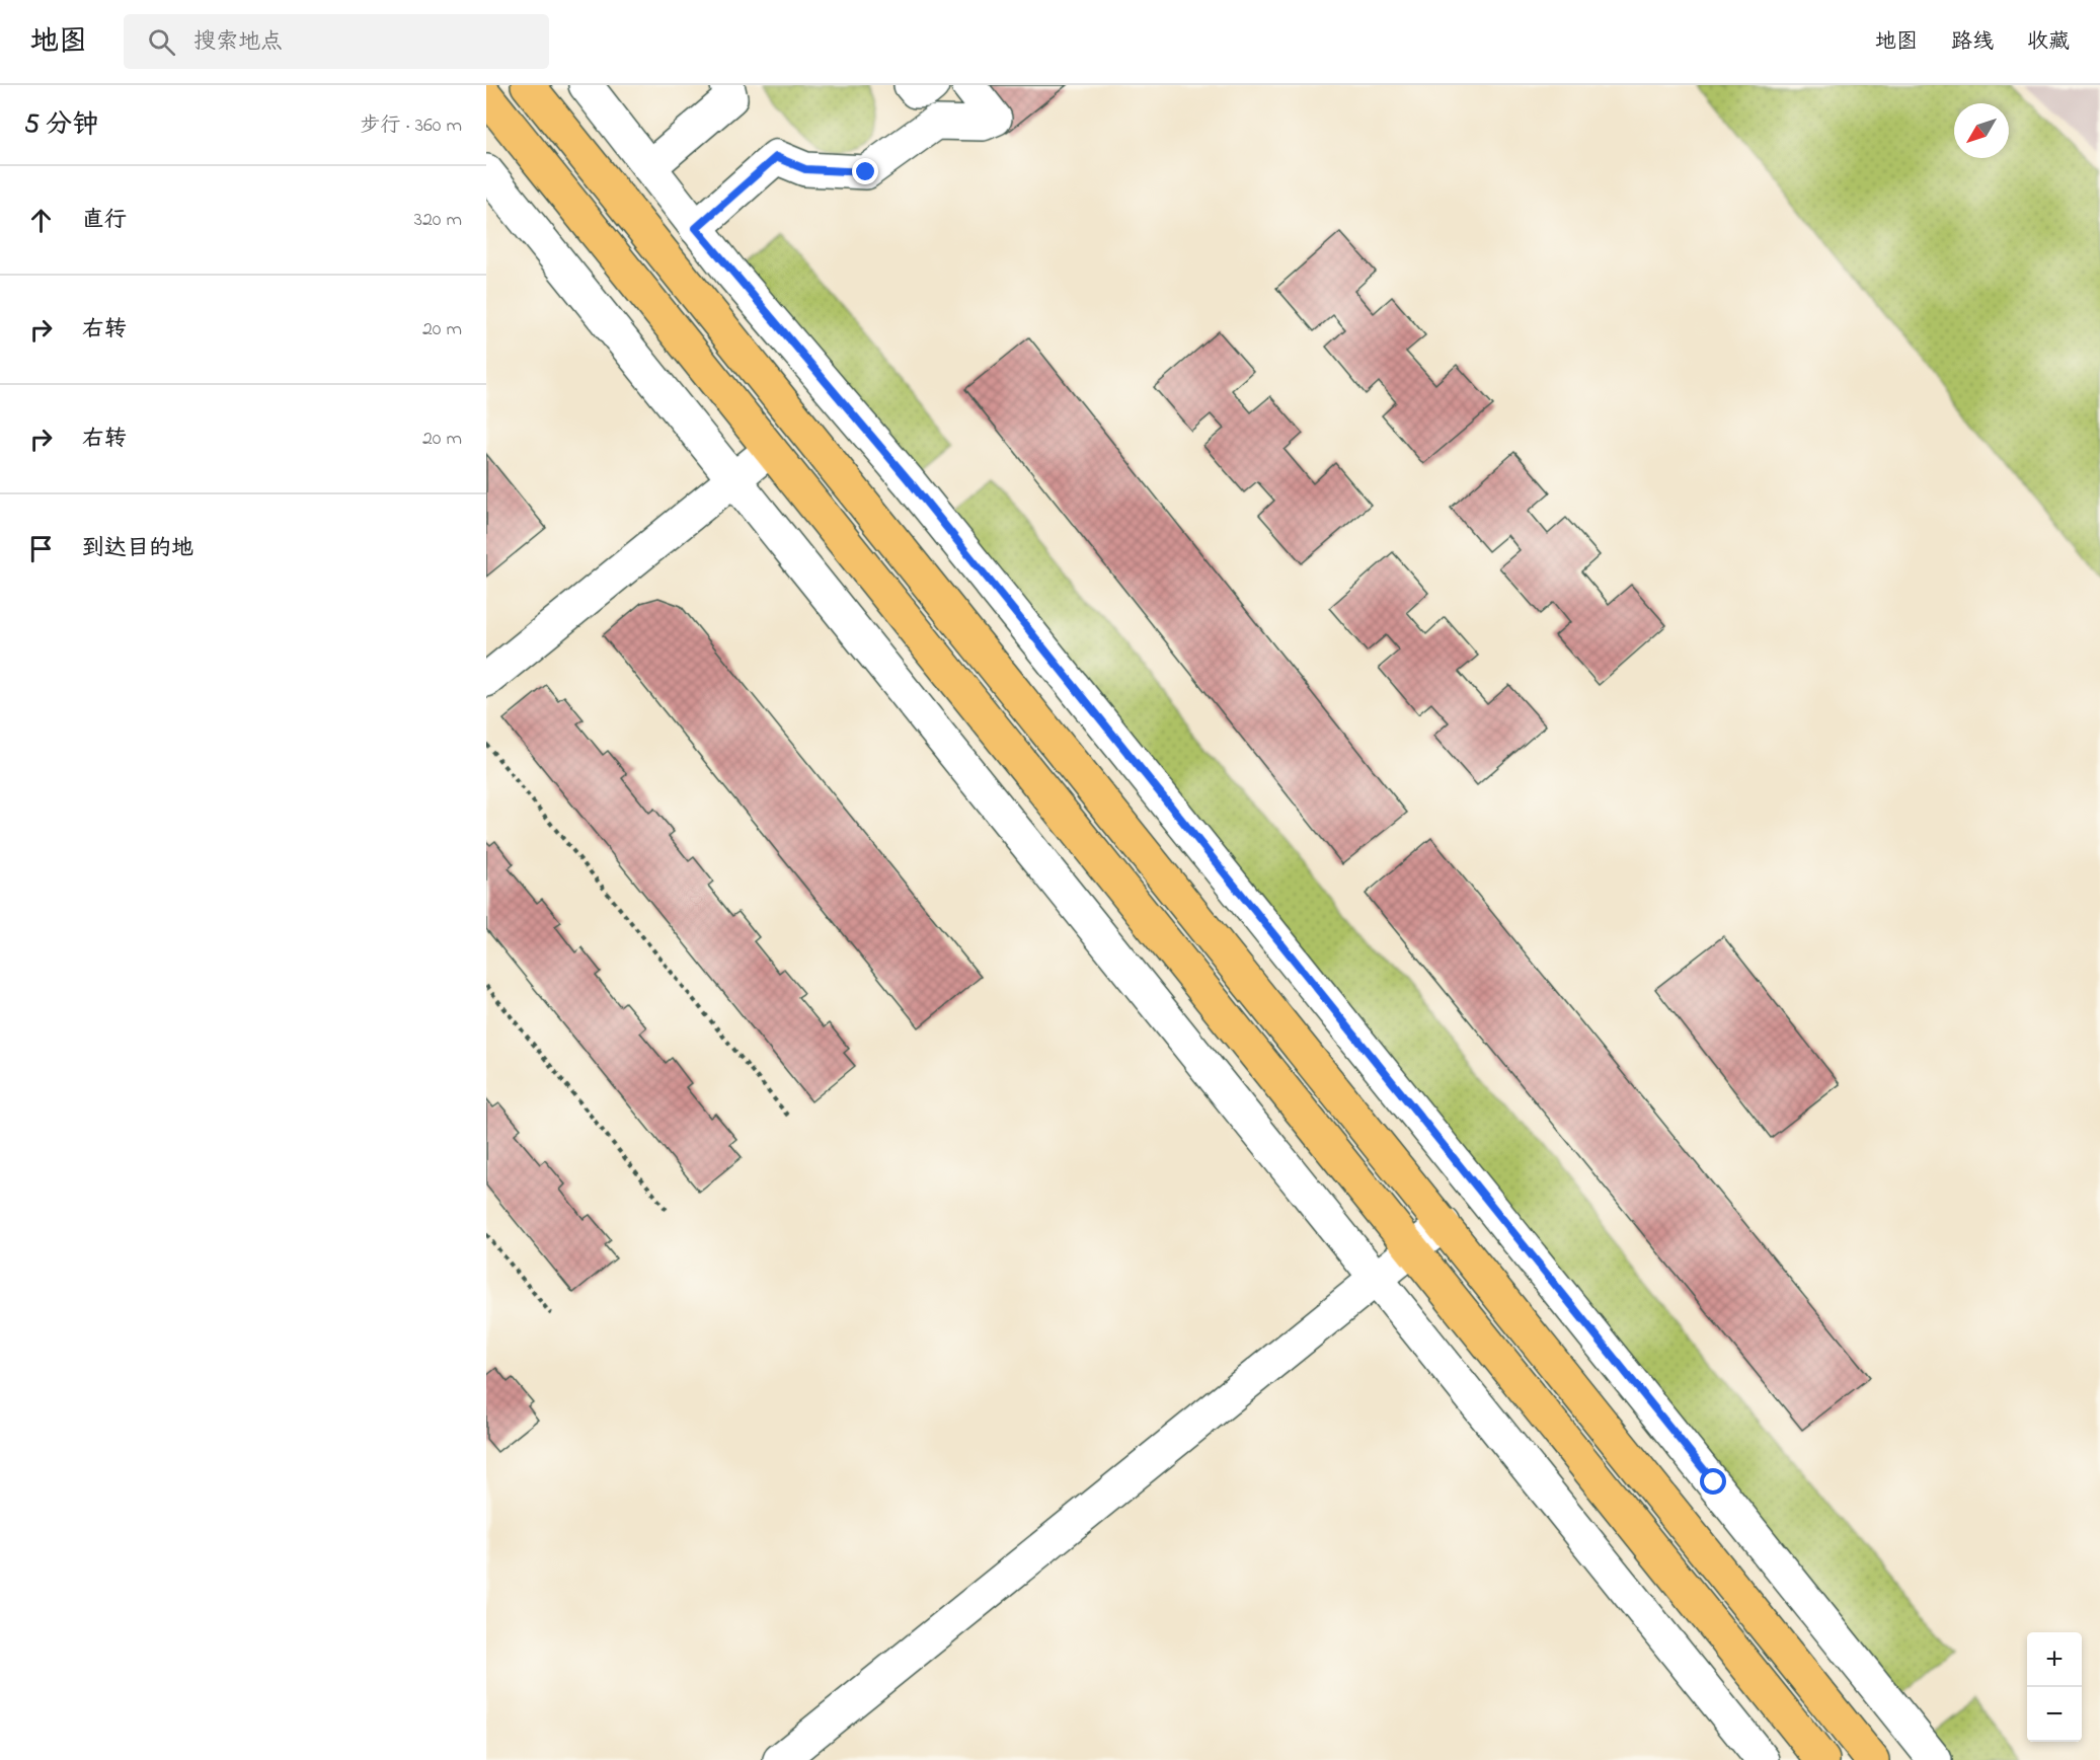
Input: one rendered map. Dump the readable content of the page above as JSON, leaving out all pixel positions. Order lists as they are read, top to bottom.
{
  "north": "bottom left",
  "page": {
    "header": "地图",
    "search": "搜索地点",
    "nav": ["地图", "路线", "收藏"],
    "heading": ["5 分钟", "步行 · 360 m"],
    "list": [
      ["直行", "320 m"],
      ["右转", "20 m"],
      ["右转", "20 m"],
      "到达目的地"
    ],
    "map_buttons": ["+", "−"]
  }
}
